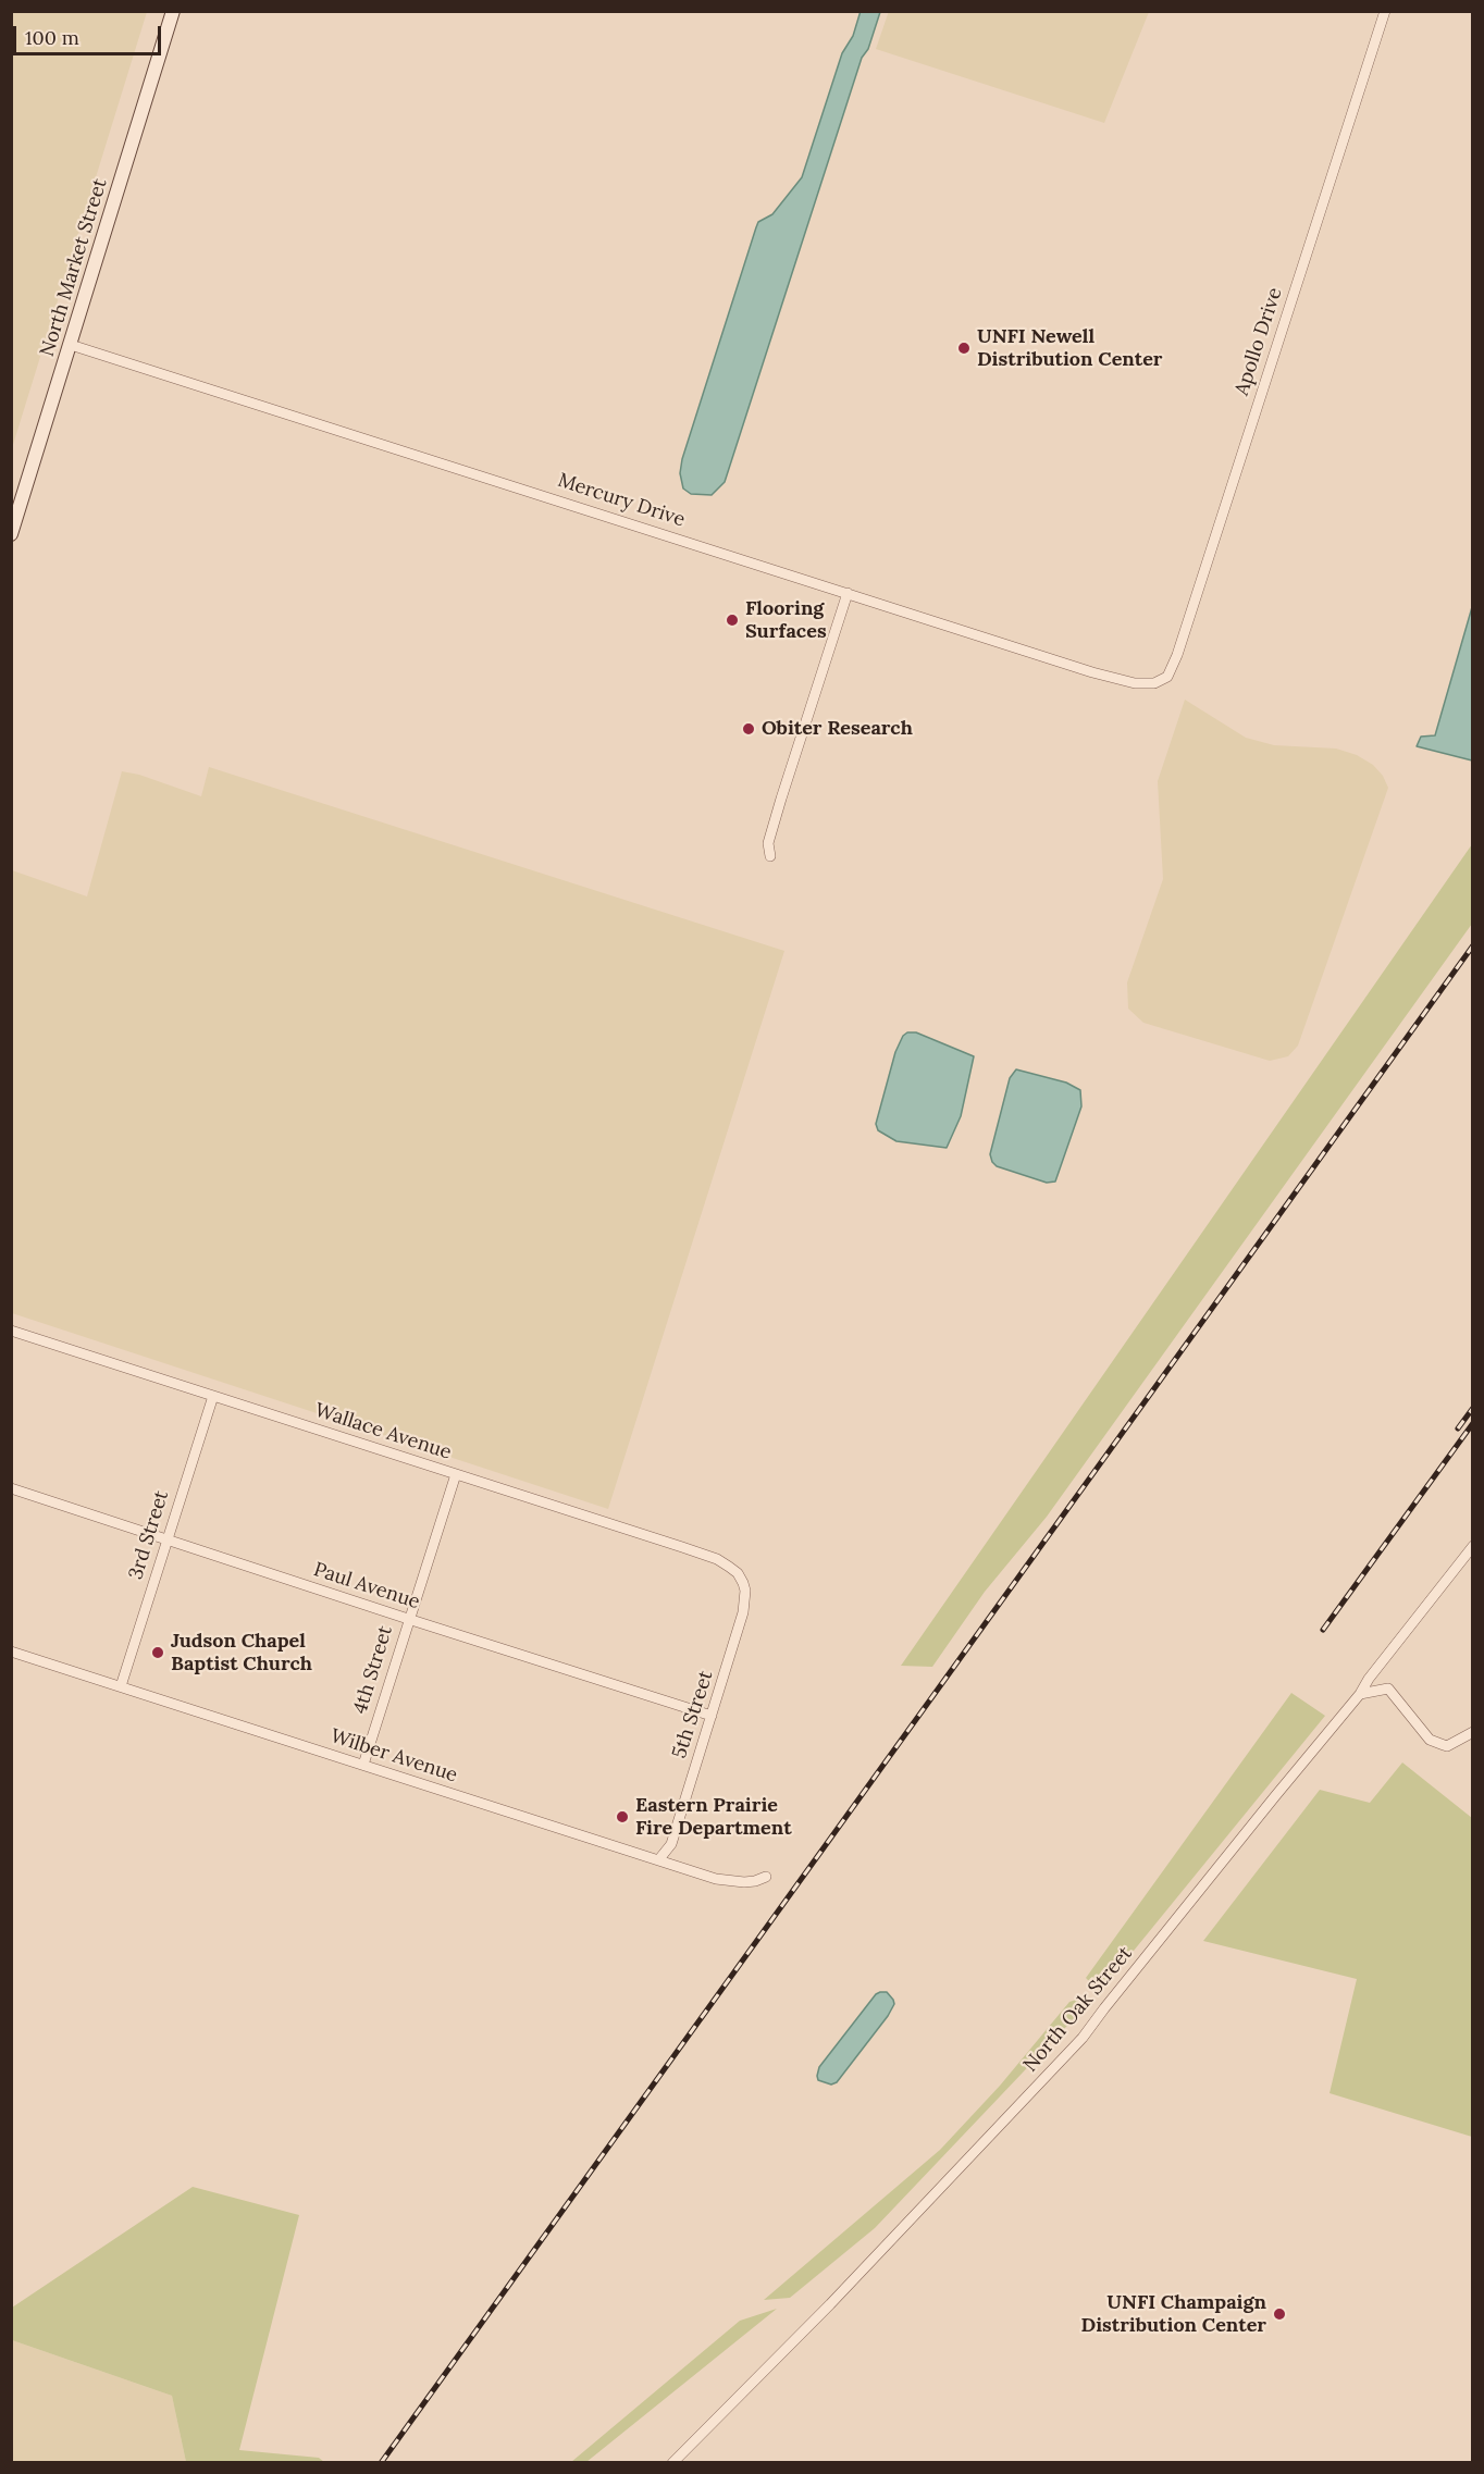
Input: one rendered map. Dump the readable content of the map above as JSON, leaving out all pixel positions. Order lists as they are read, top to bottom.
{
  "streets": {
    "main road": ["North Market Street"],
    "street": [
      "Apollo Drive",
      "Mercury Drive",
      "Wallace Avenue",
      "3rd Street",
      "Paul Avenue",
      "4th Street",
      "5th Street",
      "Wilber Avenue",
      "North Oak Street"
    ]
  },
  "crossings": [
    ["North Market Street", "Mercury Drive"],
    ["Apollo Drive", "Mercury Drive"],
    ["Wallace Avenue", "3rd Street"],
    ["Wallace Avenue", "4th Street"],
    ["Wallace Avenue", "5th Street"],
    ["3rd Street", "Paul Avenue"],
    ["3rd Street", "Wilber Avenue"],
    ["Paul Avenue", "4th Street"],
    ["Paul Avenue", "5th Street"],
    ["4th Street", "Wilber Avenue"],
    ["5th Street", "Wilber Avenue"]
  ],
  "places": [
    "UNFI Newell Distribution Center",
    "Flooring Surfaces",
    "Obiter Research",
    "Judson Chapel Baptist Church",
    "Eastern Prairie Fire Department",
    "UNFI Champaign Distribution Center"
  ],
  "scale_bar": "100 m"
}
